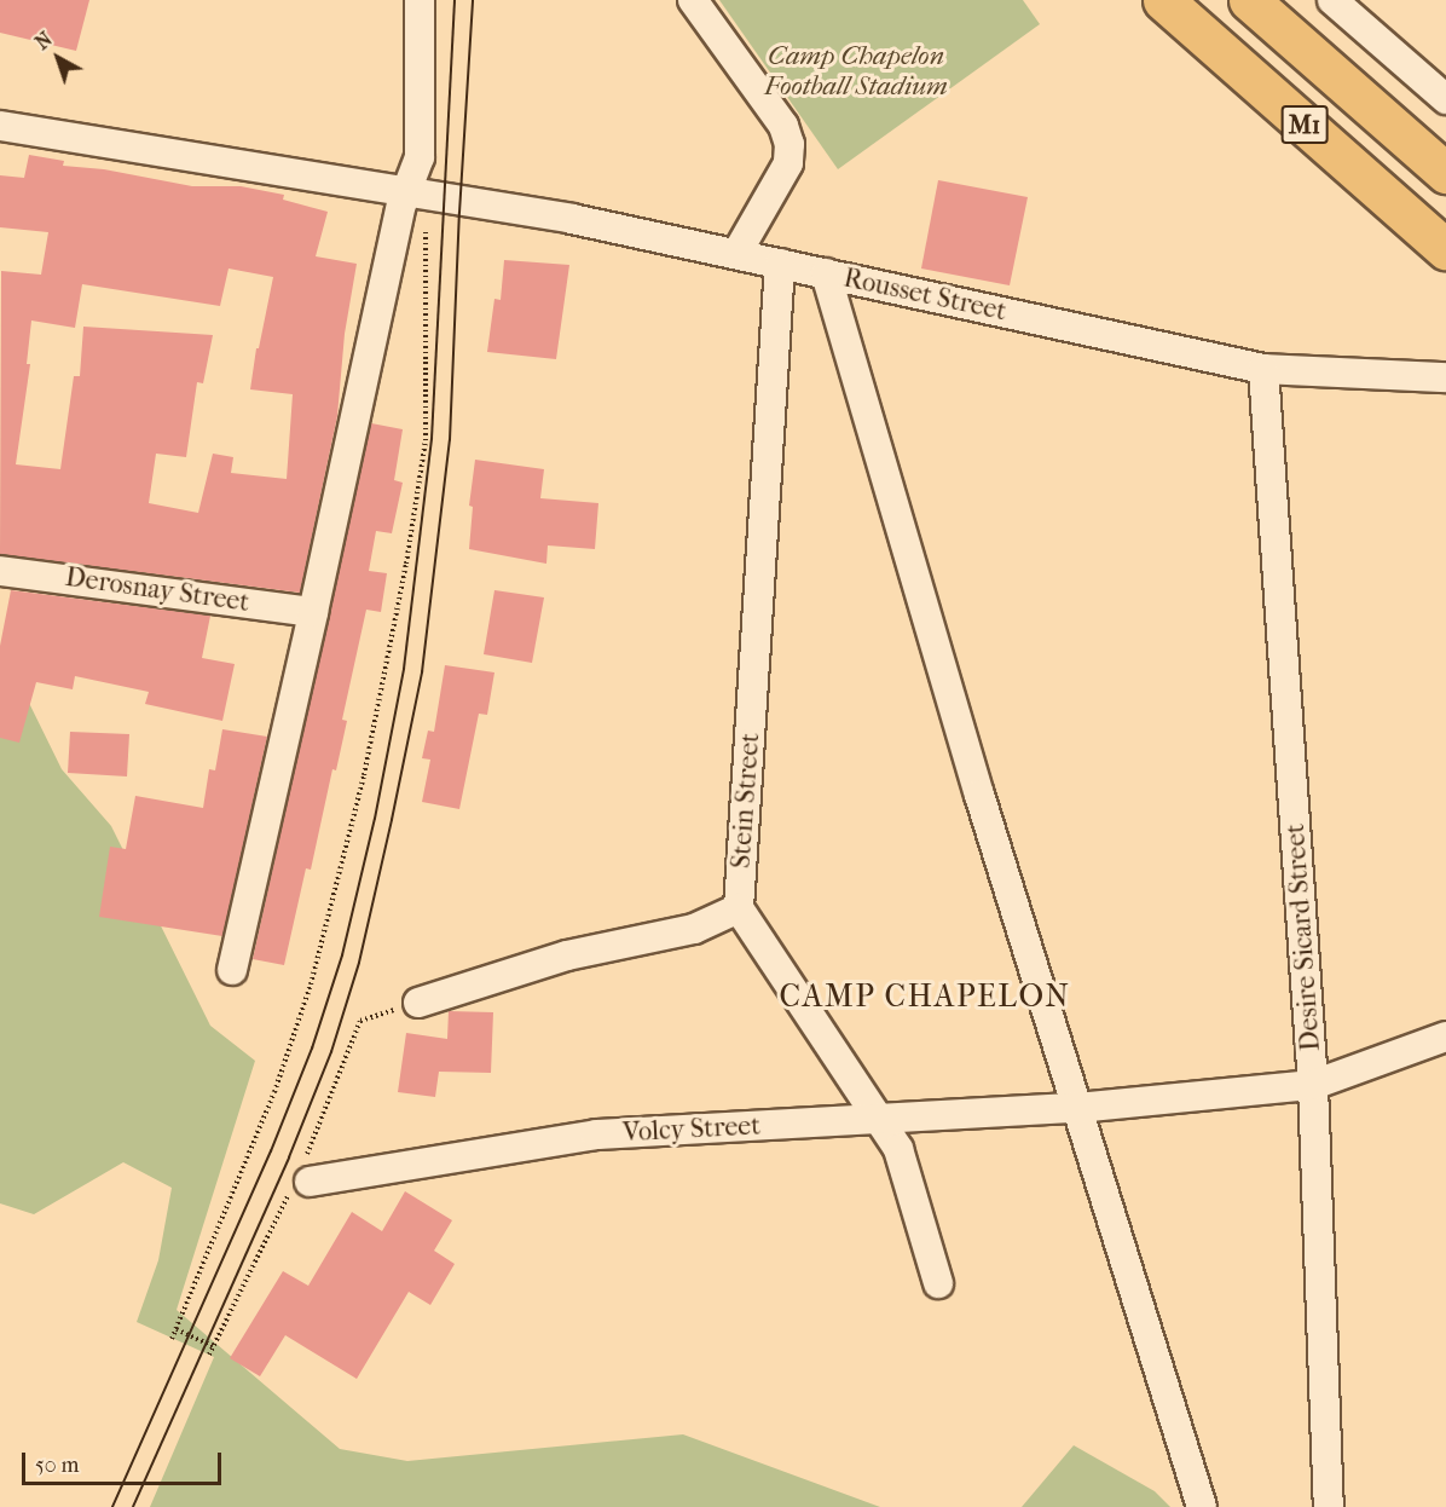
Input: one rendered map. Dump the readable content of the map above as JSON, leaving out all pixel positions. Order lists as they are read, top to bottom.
{
  "streets": {
    "highway": ["M1"],
    "street": [
      "Rousset Street",
      "Derosnay Street",
      "Stein Street",
      "Desire Sicard Street",
      "Volcy Street"
    ]
  },
  "crossings": [
    ["Rousset Street", "Stein Street"],
    ["Rousset Street", "Desire Sicard Street"],
    ["Stein Street", "Volcy Street"],
    ["Desire Sicard Street", "Volcy Street"]
  ],
  "districts": ["CAMP CHAPELON"],
  "parks": ["Camp Chapelon Football Stadium"],
  "scale_bar": "50 m",
  "north": "top left"
}
